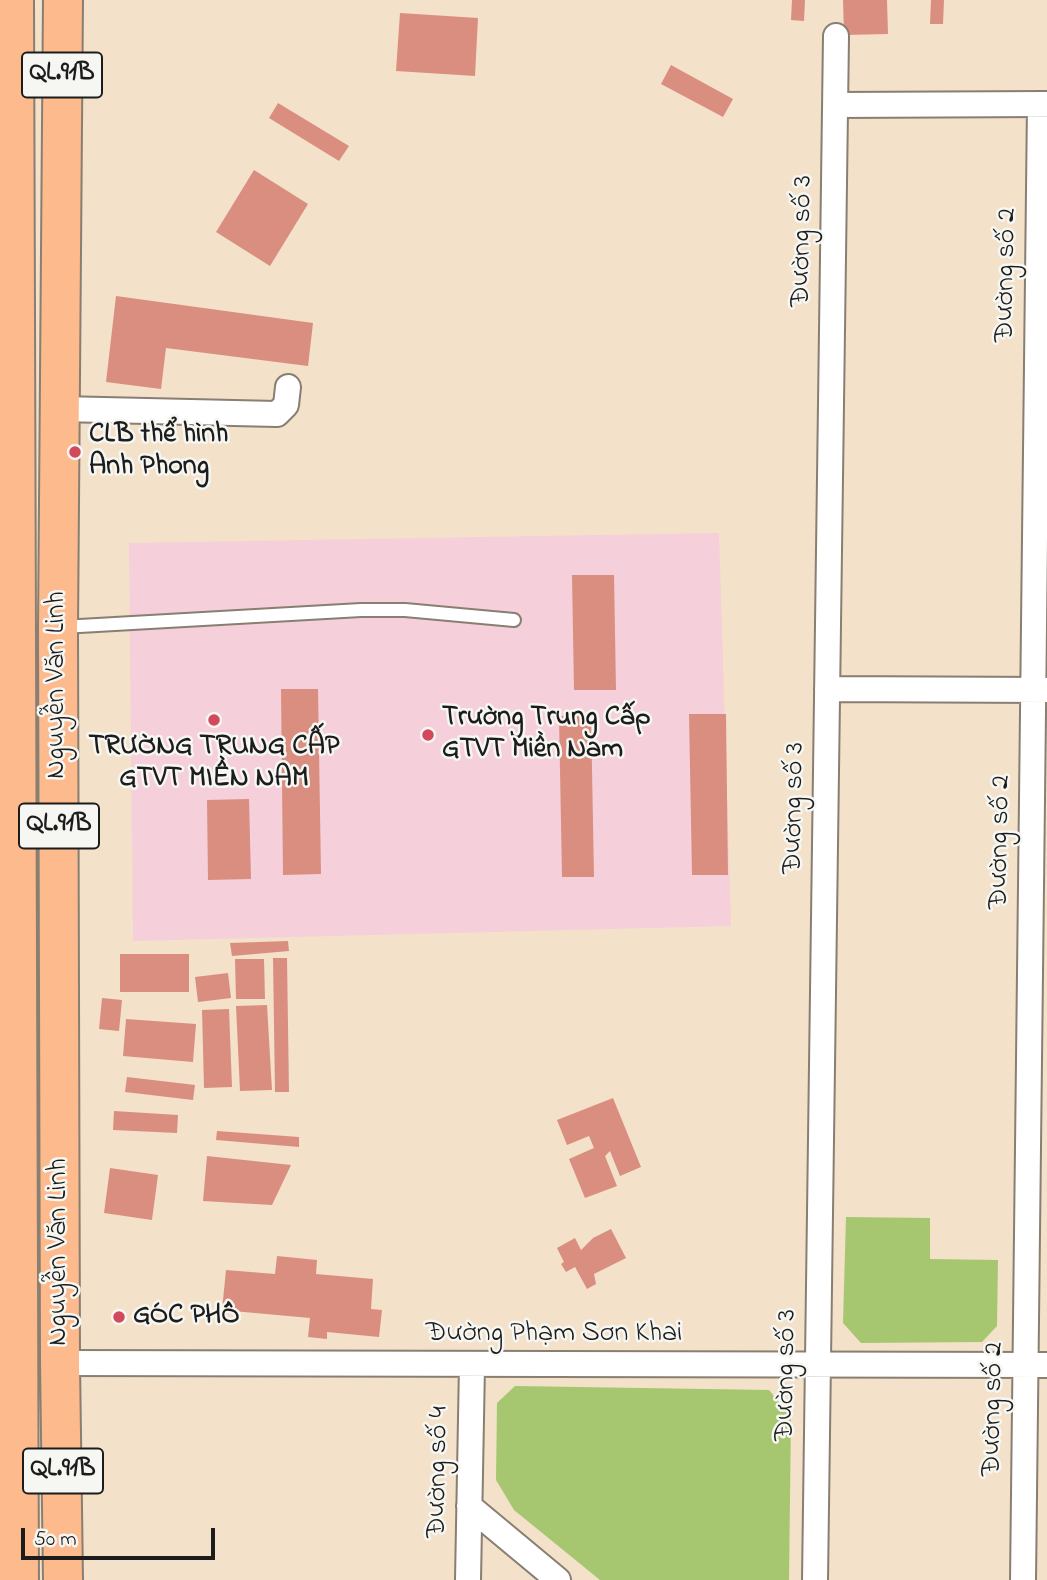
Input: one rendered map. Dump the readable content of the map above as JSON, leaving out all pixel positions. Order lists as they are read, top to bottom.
{
  "streets": {
    "highway": ["QL.91B", "Nguyễn Văn Linh"],
    "street": [
      "Đường số 3",
      "Đường số 2",
      "Đường Phạm Sơn Khai",
      "Đường số 4"
    ]
  },
  "crossings": [
    ["Đường số 3", "Đường Phạm Sơn Khai"],
    ["Đường số 2", "Đường Phạm Sơn Khai"],
    ["Nguyễn Văn Linh", "Đường Phạm Sơn Khai"],
    ["Đường Phạm Sơn Khai", "Đường số 4"]
  ],
  "places": [
    "CLB thể hình Anh Phong",
    "TRƯỜNG TRUNG CẤP GTVT MIỀN NAM",
    "Trường Trung Cấp GTVT Miền Nam",
    "GÓC PHỐ"
  ],
  "scale_bar": "50 m"
}
